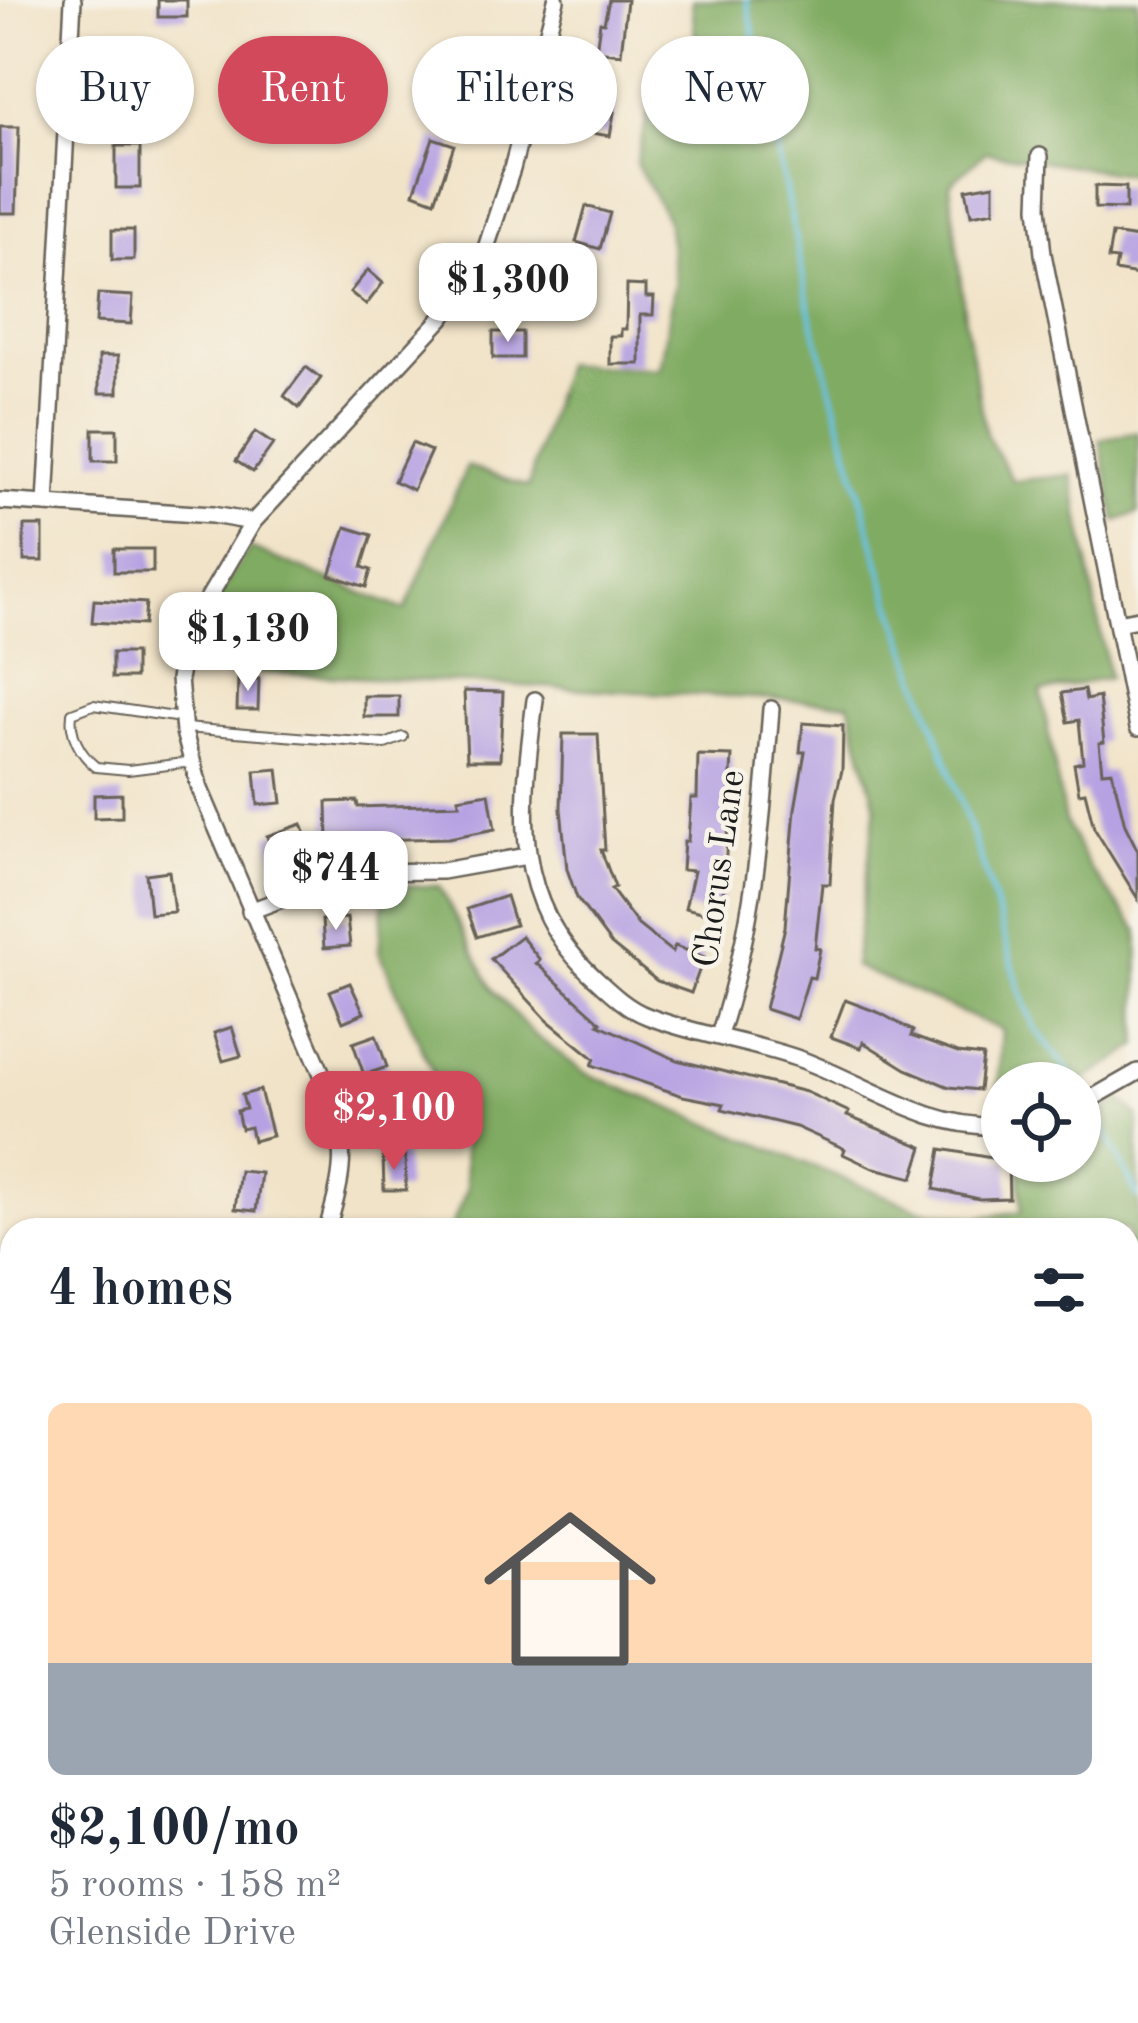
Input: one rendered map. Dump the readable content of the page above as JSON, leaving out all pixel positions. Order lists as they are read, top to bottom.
{
  "streets": {
    "street": ["Chorus Lane"]
  },
  "page": {
    "chip": [
      "Buy",
      "Rent",
      "Filters",
      "New"
    ],
    "price": [
      "$1,300",
      "$1,130",
      "$744",
      "$2,100"
    ],
    "heading": "4 homes",
    "list": [
      {
        "name": "$2,100/mo",
        "note": "5 rooms · 158 m² · Glenside Drive"
      }
    ]
  }
}
